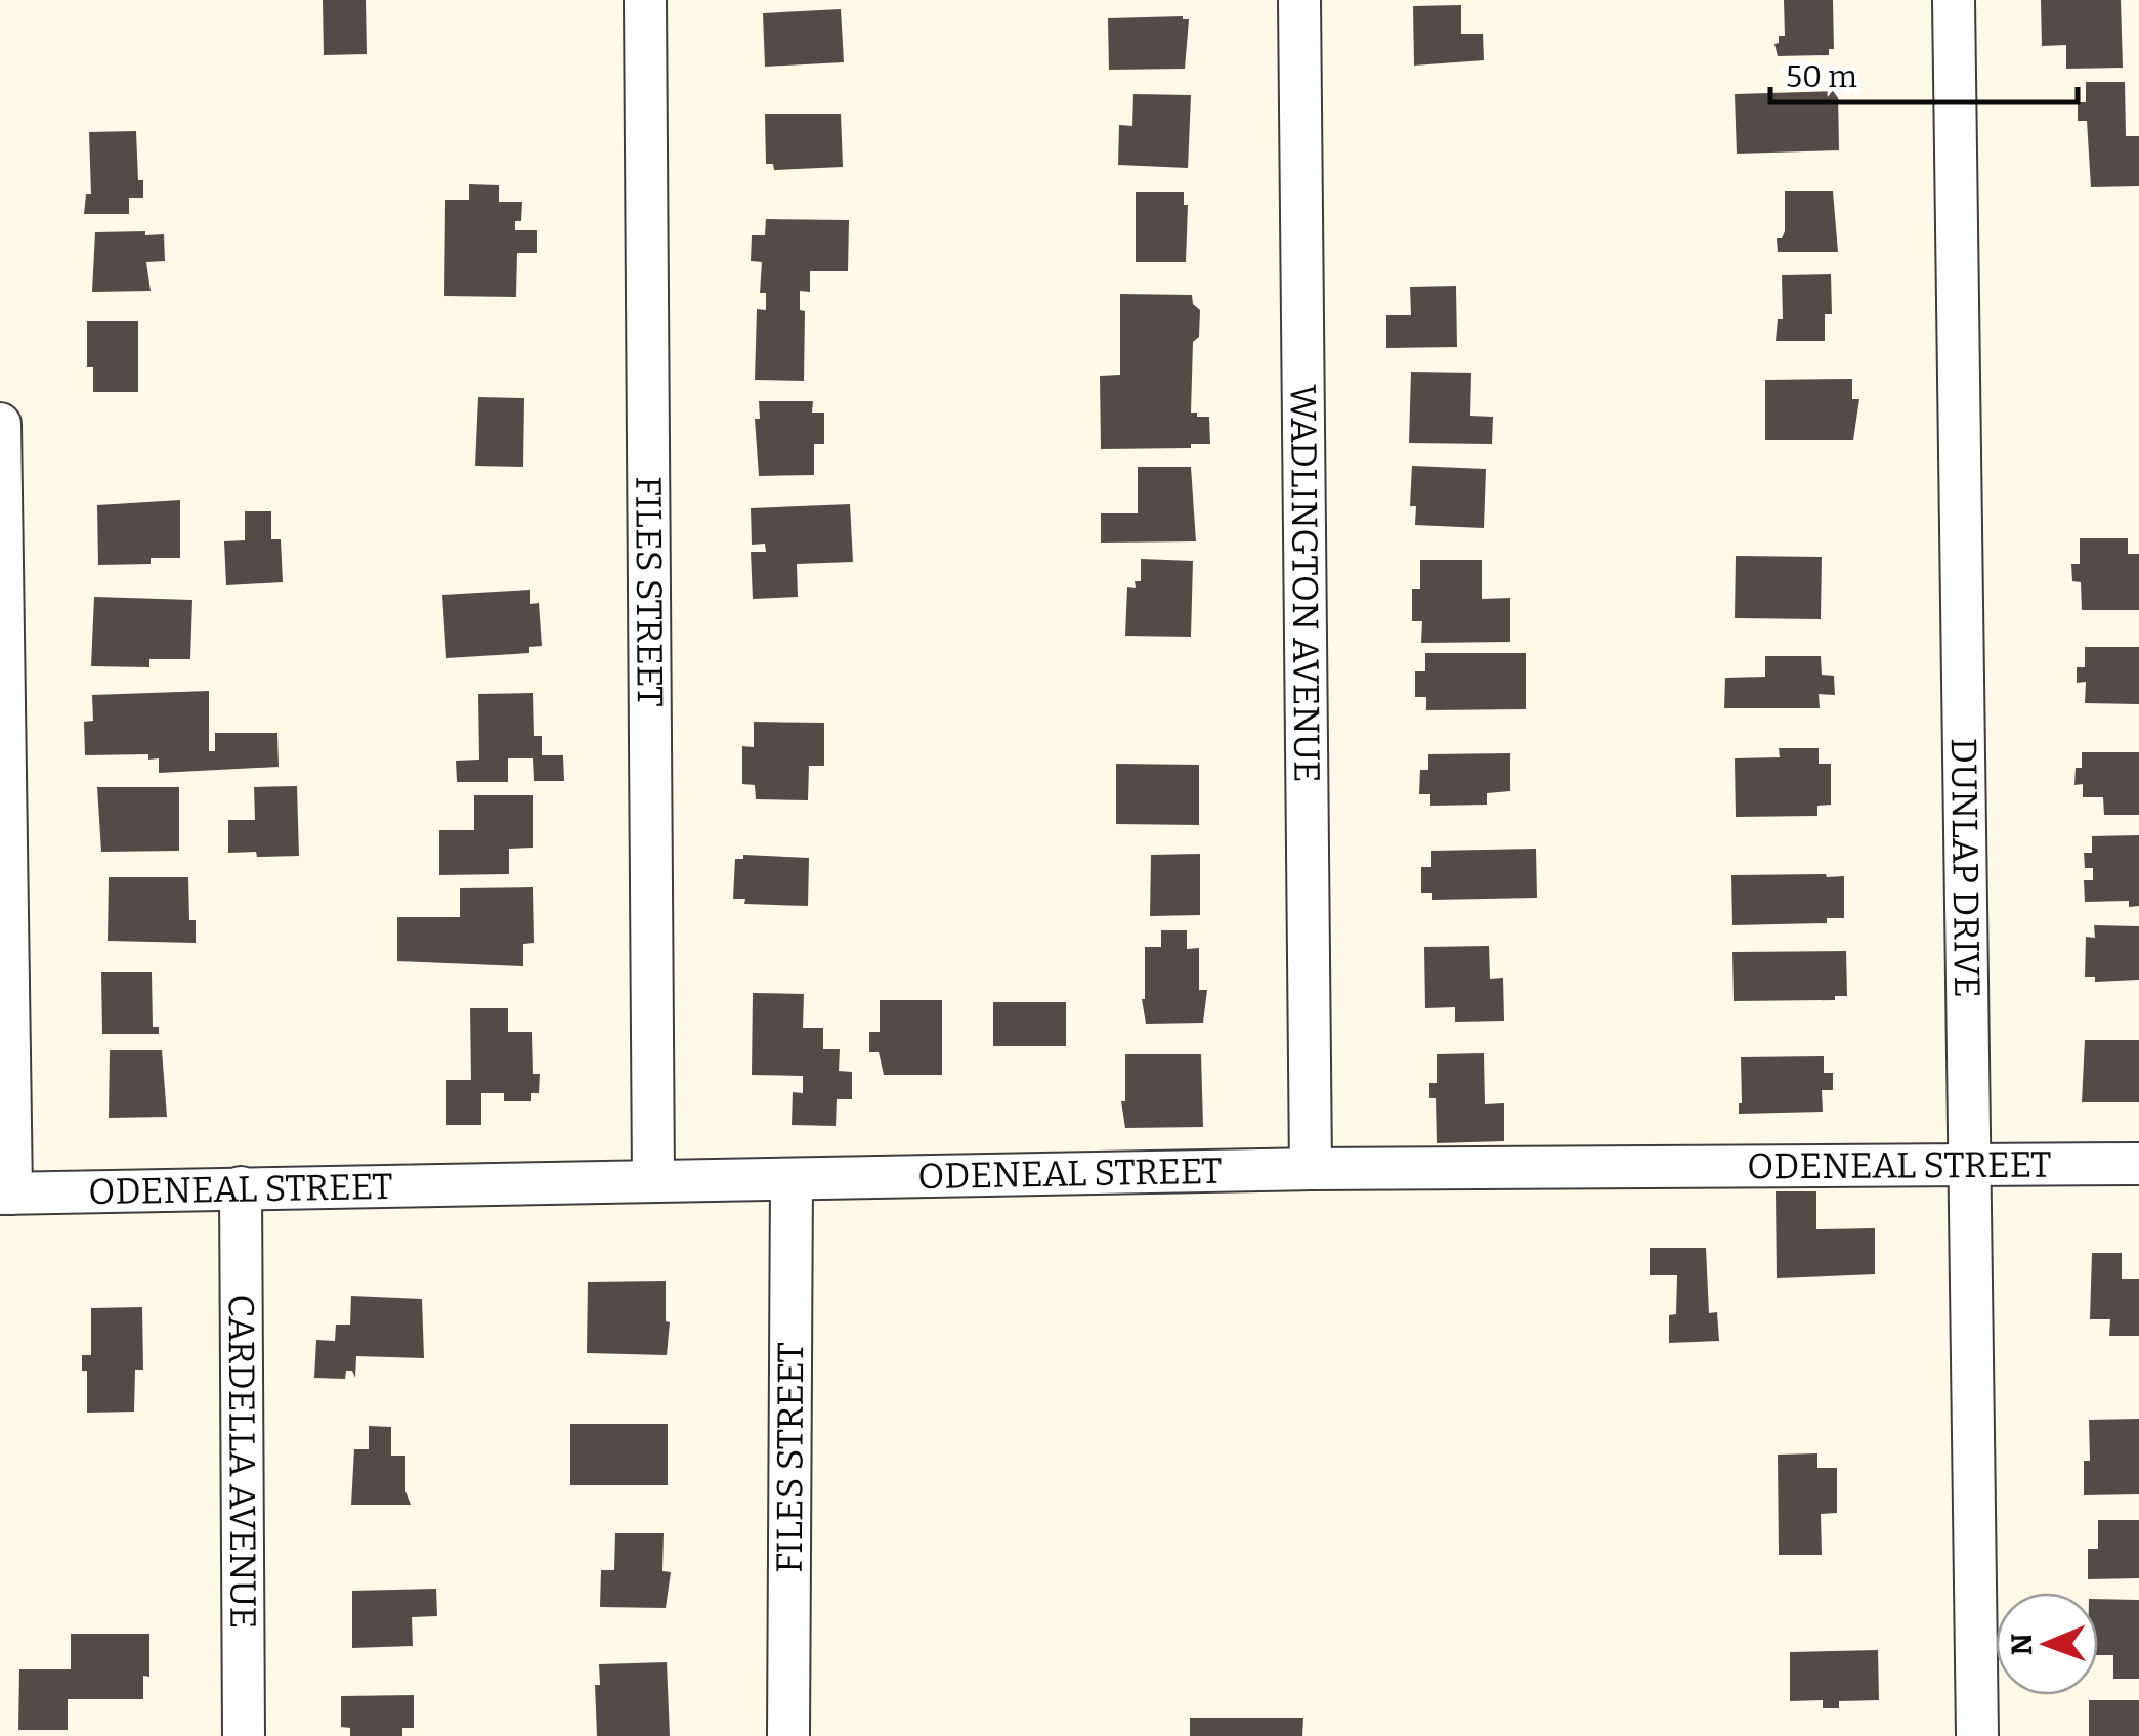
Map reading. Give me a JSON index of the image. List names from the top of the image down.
{
  "streets": {
    "street": [
      "WADLINGTON AVENUE",
      "FILES STREET",
      "DUNLAP DRIVE",
      "ODENEAL STREET",
      "CARDELLA AVENUE"
    ]
  },
  "crossings": [
    ["WADLINGTON AVENUE", "ODENEAL STREET"],
    ["FILES STREET", "ODENEAL STREET"],
    ["DUNLAP DRIVE", "ODENEAL STREET"],
    ["ODENEAL STREET", "CARDELLA AVENUE"]
  ],
  "scale_bar": "50 m",
  "north": "left"
}
